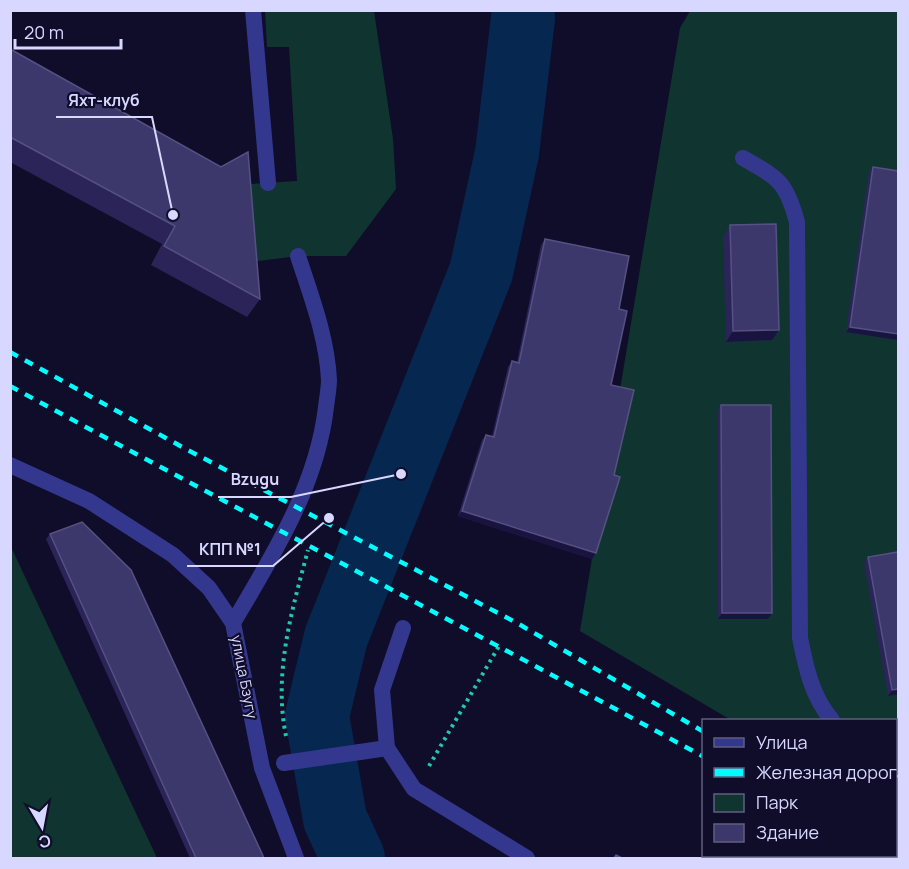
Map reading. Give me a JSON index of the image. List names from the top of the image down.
{
  "streets": {
    "street": ["улица Бзугу"]
  },
  "places": ["Яхт-клуб", "Bzugu", "КПП №1"],
  "legend": [
    "Улица",
    "Железная дорога",
    "Парк",
    "Здание"
  ],
  "scale_bar": "20 m",
  "north": "bottom"
}
